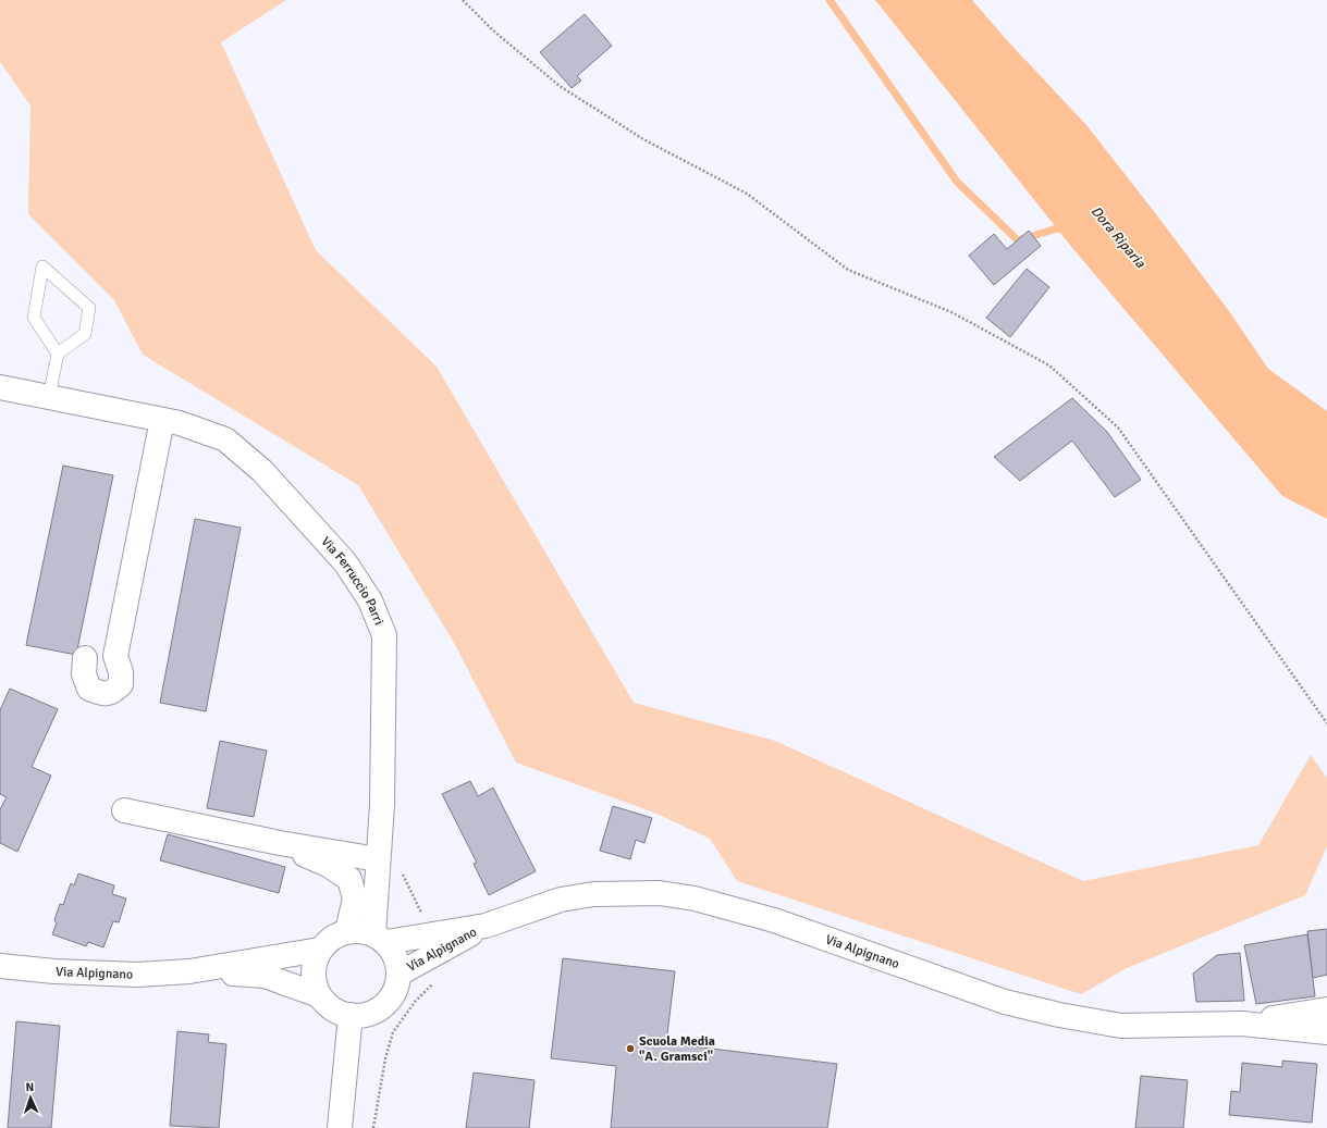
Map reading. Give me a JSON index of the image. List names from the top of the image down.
{
  "streets": {
    "street": ["Via Ferruccio Parri", "Via Alpignano"]
  },
  "crossings": [
    ["Via Ferruccio Parri", "Via Alpignano"]
  ],
  "water": ["Dora Riparia"],
  "places": ["Scuola Media \"A. Gramsci\""],
  "north": "top"
}
